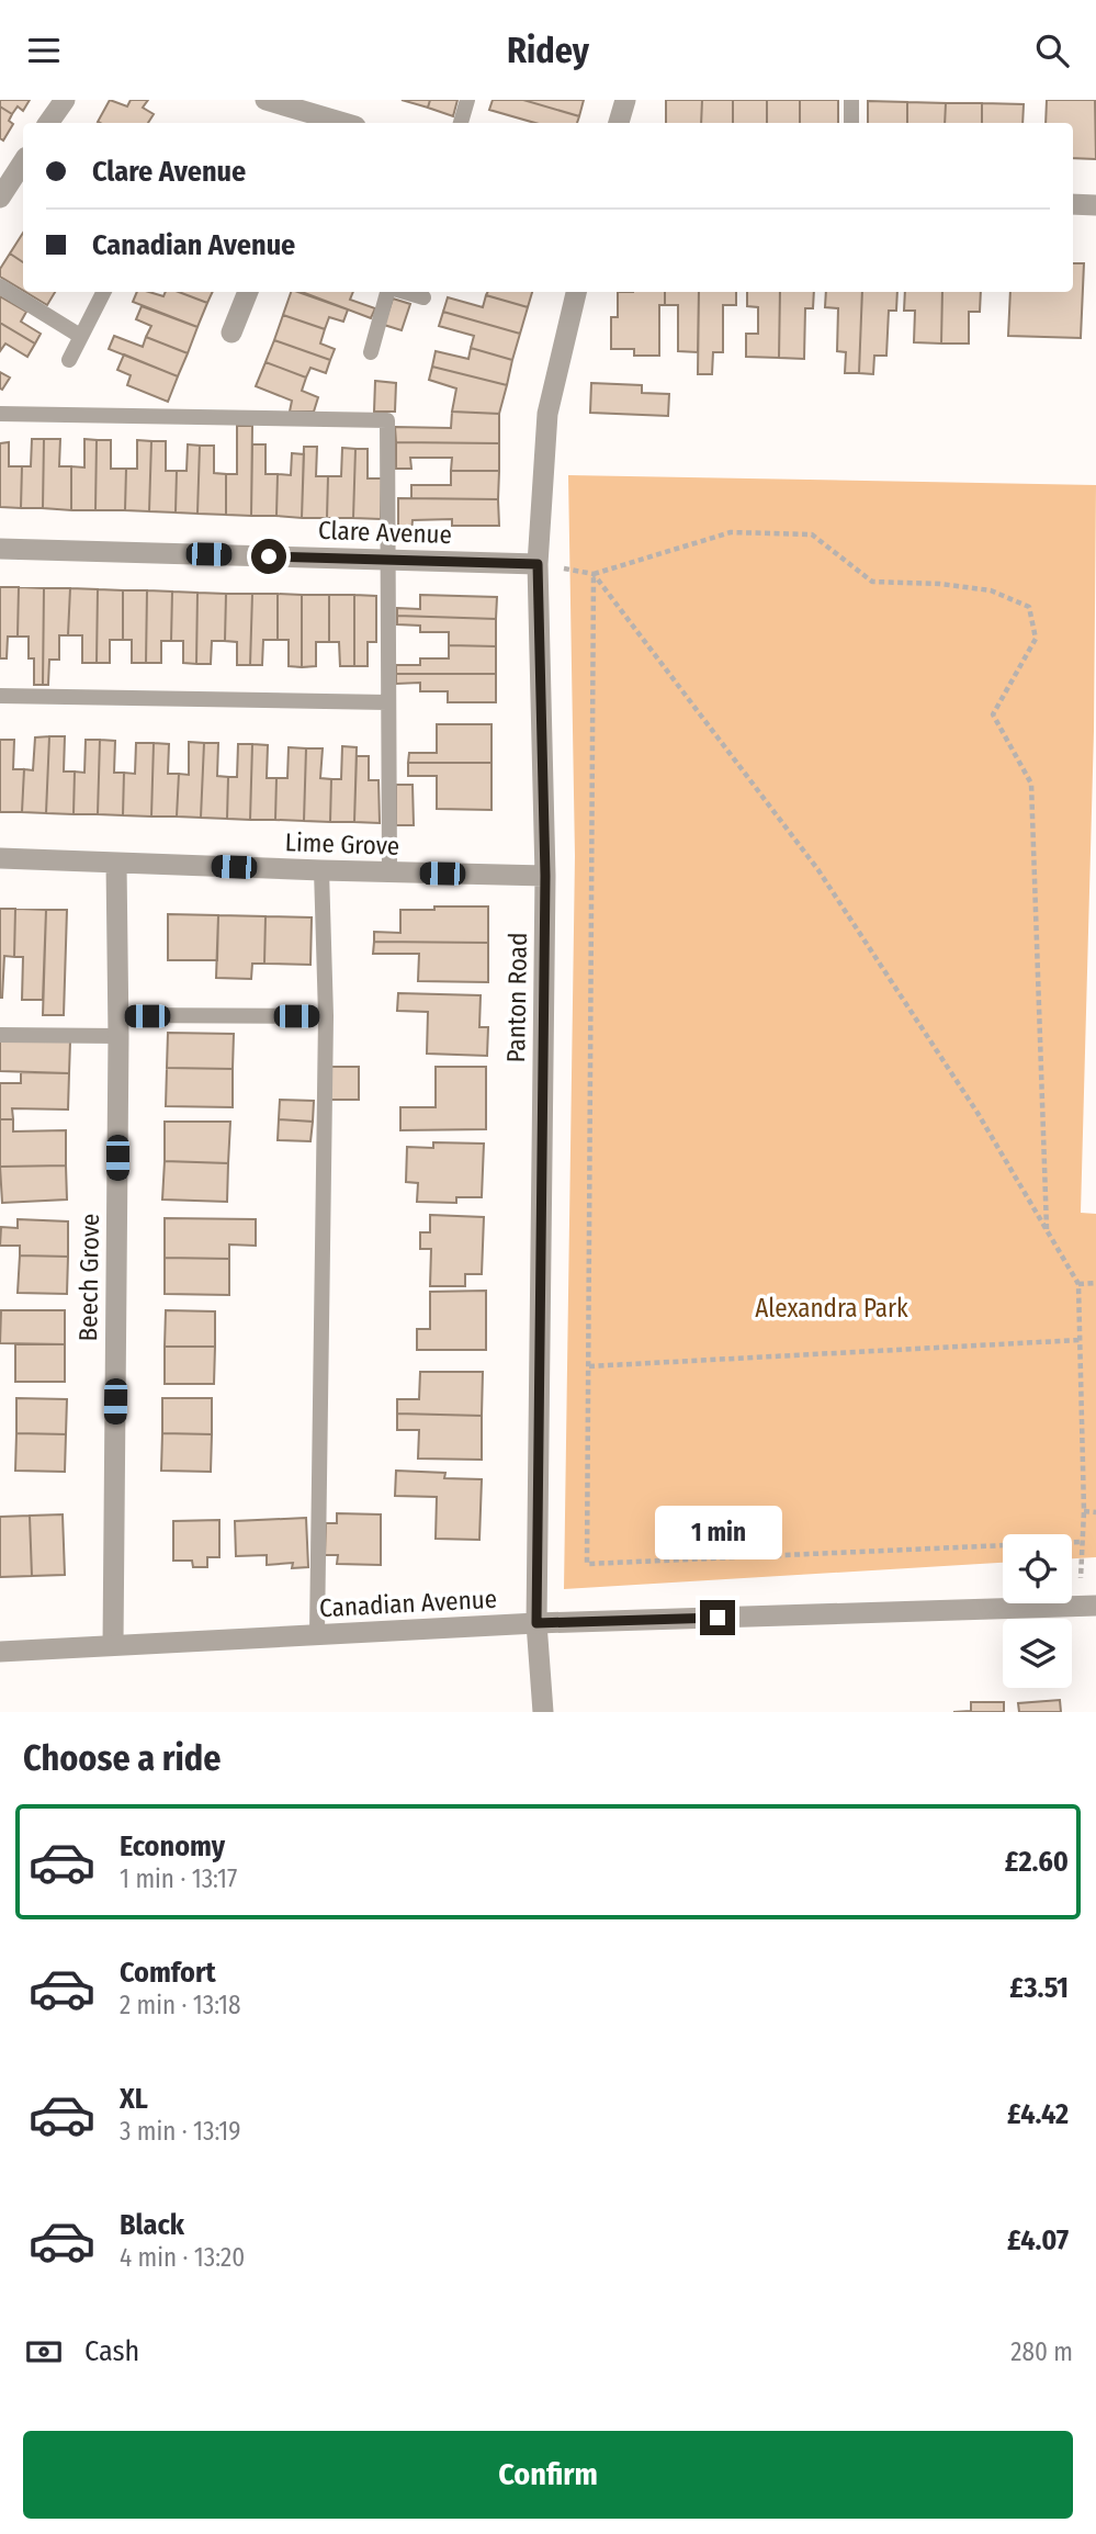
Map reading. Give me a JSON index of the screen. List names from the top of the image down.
{
  "streets": {
    "street": [
      "Clare Avenue",
      "Lime Grove",
      "Panton Road",
      "Beech Grove",
      "Canadian Avenue"
    ]
  },
  "crossings": [
    ["Clare Avenue", "Panton Road"],
    ["Lime Grove", "Panton Road"],
    ["Lime Grove", "Beech Grove"],
    ["Panton Road", "Canadian Avenue"],
    ["Beech Grove", "Canadian Avenue"]
  ],
  "parks": ["Alexandra Park"],
  "page": {
    "header": "Ridey",
    "banner": ["Clare Avenue", "Canadian Avenue"],
    "bubble": "1 min",
    "heading": "Choose a ride",
    "list": [
      {
        "name": "Economy",
        "note": "1 min · 13:17",
        "value": "£2.60"
      },
      {
        "name": "Comfort",
        "note": "2 min · 13:18",
        "value": "£3.51"
      },
      {
        "name": "XL",
        "note": "3 min · 13:19",
        "value": "£4.42"
      },
      {
        "name": "Black",
        "note": "4 min · 13:20",
        "value": "£4.07"
      }
    ],
    "pay": ["Cash", "280 m"],
    "buttons": "Confirm"
  }
}
